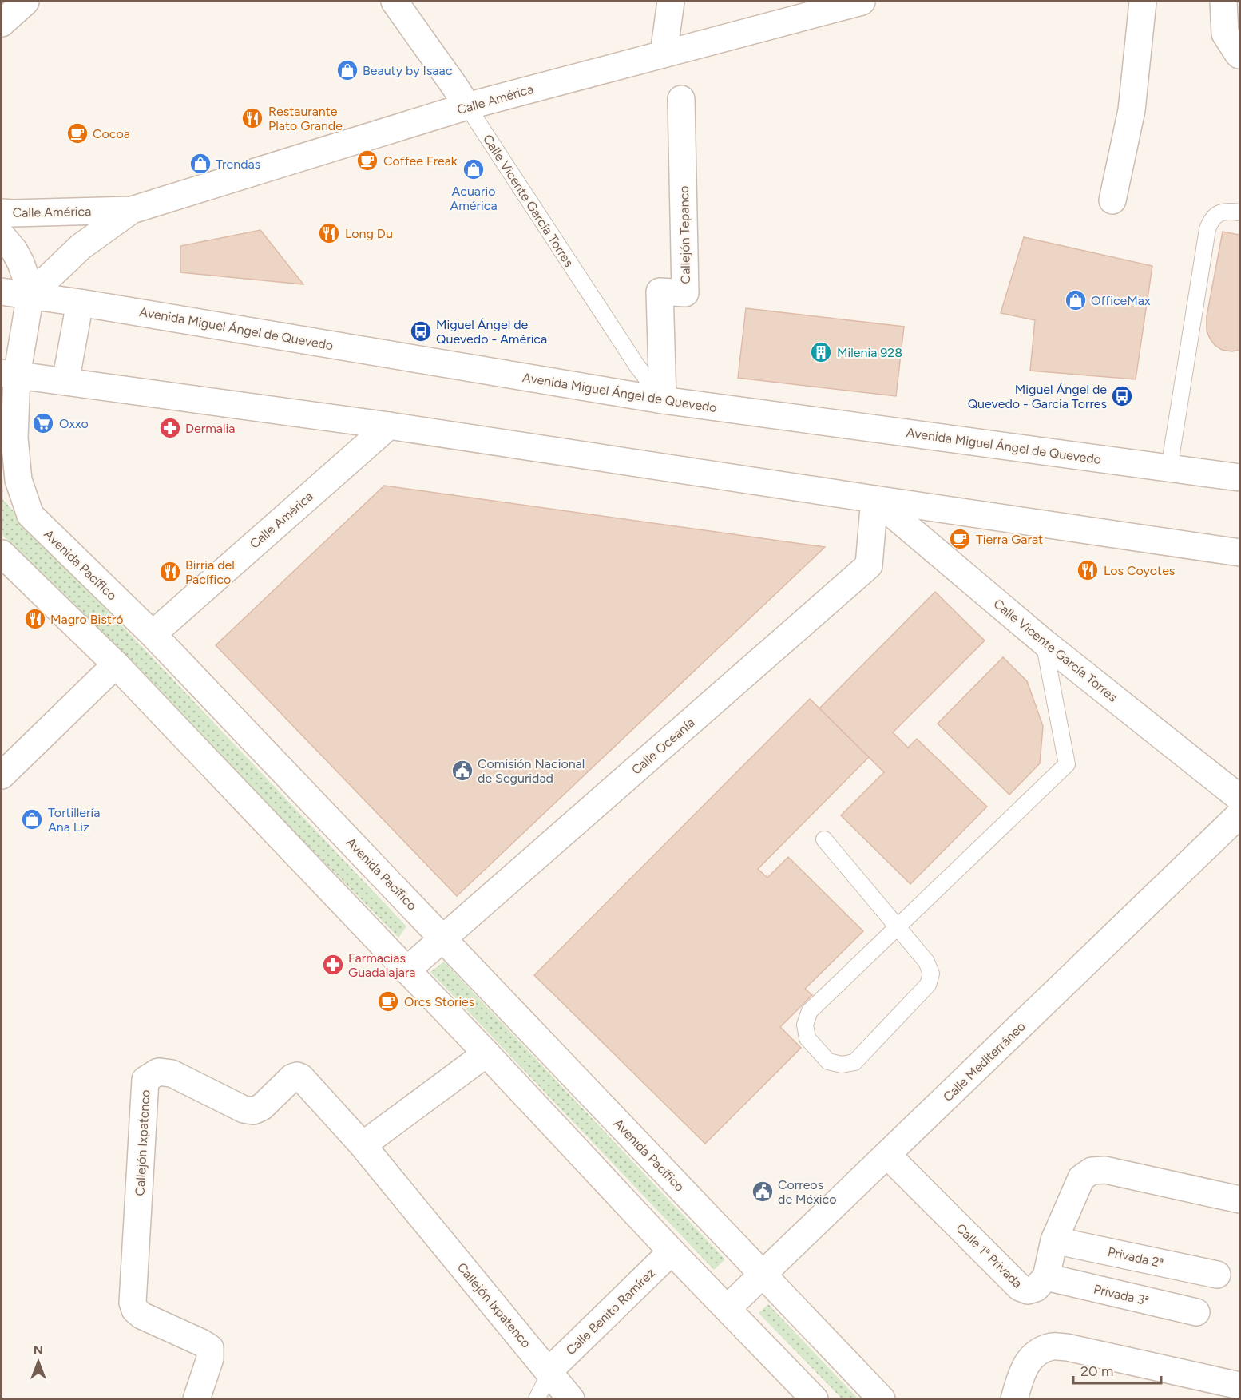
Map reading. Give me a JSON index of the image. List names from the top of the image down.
{
  "streets": {
    "street": [
      "Calle América",
      "Calle Vicente García Torres",
      "Callejón Tepanco",
      "Avenida Miguel Ángel de Quevedo",
      "Avenida Pacífico",
      "Calle Oceanía",
      "Calle Mediterráneo",
      "Callejón Ixpatenco",
      "Calle 1ª Privada",
      "Privada 2ª",
      "Privada 3ª",
      "Calle Benito Ramírez"
    ]
  },
  "crossings": [
    ["Calle América", "Calle Vicente García Torres"],
    ["Calle América", "Avenida Miguel Ángel de Quevedo"],
    ["Calle América", "Avenida Pacífico"],
    ["Calle Vicente García Torres", "Callejón Tepanco"],
    ["Calle Vicente García Torres", "Avenida Miguel Ángel de Quevedo"],
    ["Calle Vicente García Torres", "Calle Oceanía"],
    ["Callejón Tepanco", "Avenida Miguel Ángel de Quevedo"],
    ["Avenida Miguel Ángel de Quevedo", "Avenida Pacífico"],
    ["Avenida Pacífico", "Calle Oceanía"],
    ["Avenida Pacífico", "Calle Mediterráneo"],
    ["Calle Mediterráneo", "Calle 1ª Privada"],
    ["Callejón Ixpatenco", "Calle Benito Ramírez"],
    ["Calle 1ª Privada", "Privada 3ª"]
  ],
  "places": {
    "shop": [
      "Beauty by Isaac",
      "Trendas",
      "Acuario América",
      "OfficeMax",
      "Tortillería Ana Liz"
    ],
    "restaurant": [
      "Restaurante Plato Grande",
      "Long Du",
      "Los Coyotes",
      "Birria del Pacífico",
      "Magro Bistró"
    ],
    "cafe": [
      "Cocoa",
      "Coffee Freak",
      "Tierra Garat",
      "Orcs Stories"
    ],
    "bus stop": ["Miguel Ángel de Quevedo - América", "Miguel Ángel de Quevedo - Garcia Torres"],
    "building": ["Milenia 928"],
    "supermarket": ["Oxxo"],
    "pharmacy": ["Dermalia", "Farmacias Guadalajara"],
    "public building": ["Comisión Nacional de Seguridad", "Correos de México"]
  },
  "scale_bar": "20 m",
  "north": "top"
}
